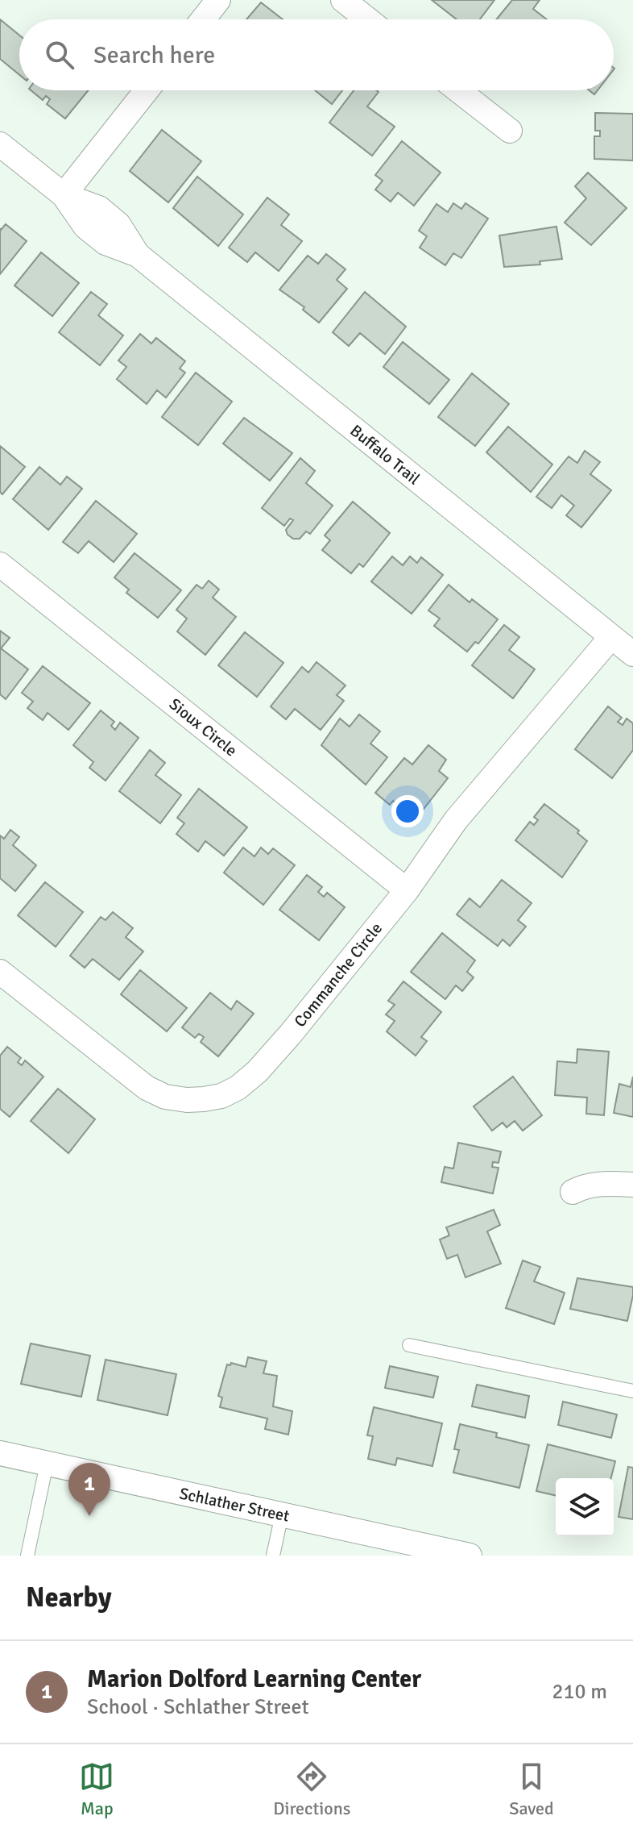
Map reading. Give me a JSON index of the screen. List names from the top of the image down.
{
  "streets": {
    "street": [
      "Buffalo Trail",
      "Sioux Circle",
      "Commanche Circle",
      "Schlather Street"
    ]
  },
  "crossings": [
    ["Buffalo Trail", "Commanche Circle"],
    ["Sioux Circle", "Commanche Circle"]
  ],
  "page": {
    "search": "Search here",
    "pins": "1",
    "heading": "Nearby",
    "list": [
      {
        "mark": "1",
        "name": "Marion Dolford Learning Center",
        "note": "School · Schlather Street",
        "value": "210 m"
      }
    ],
    "nav": ["Map", "Directions", "Saved"]
  }
}
